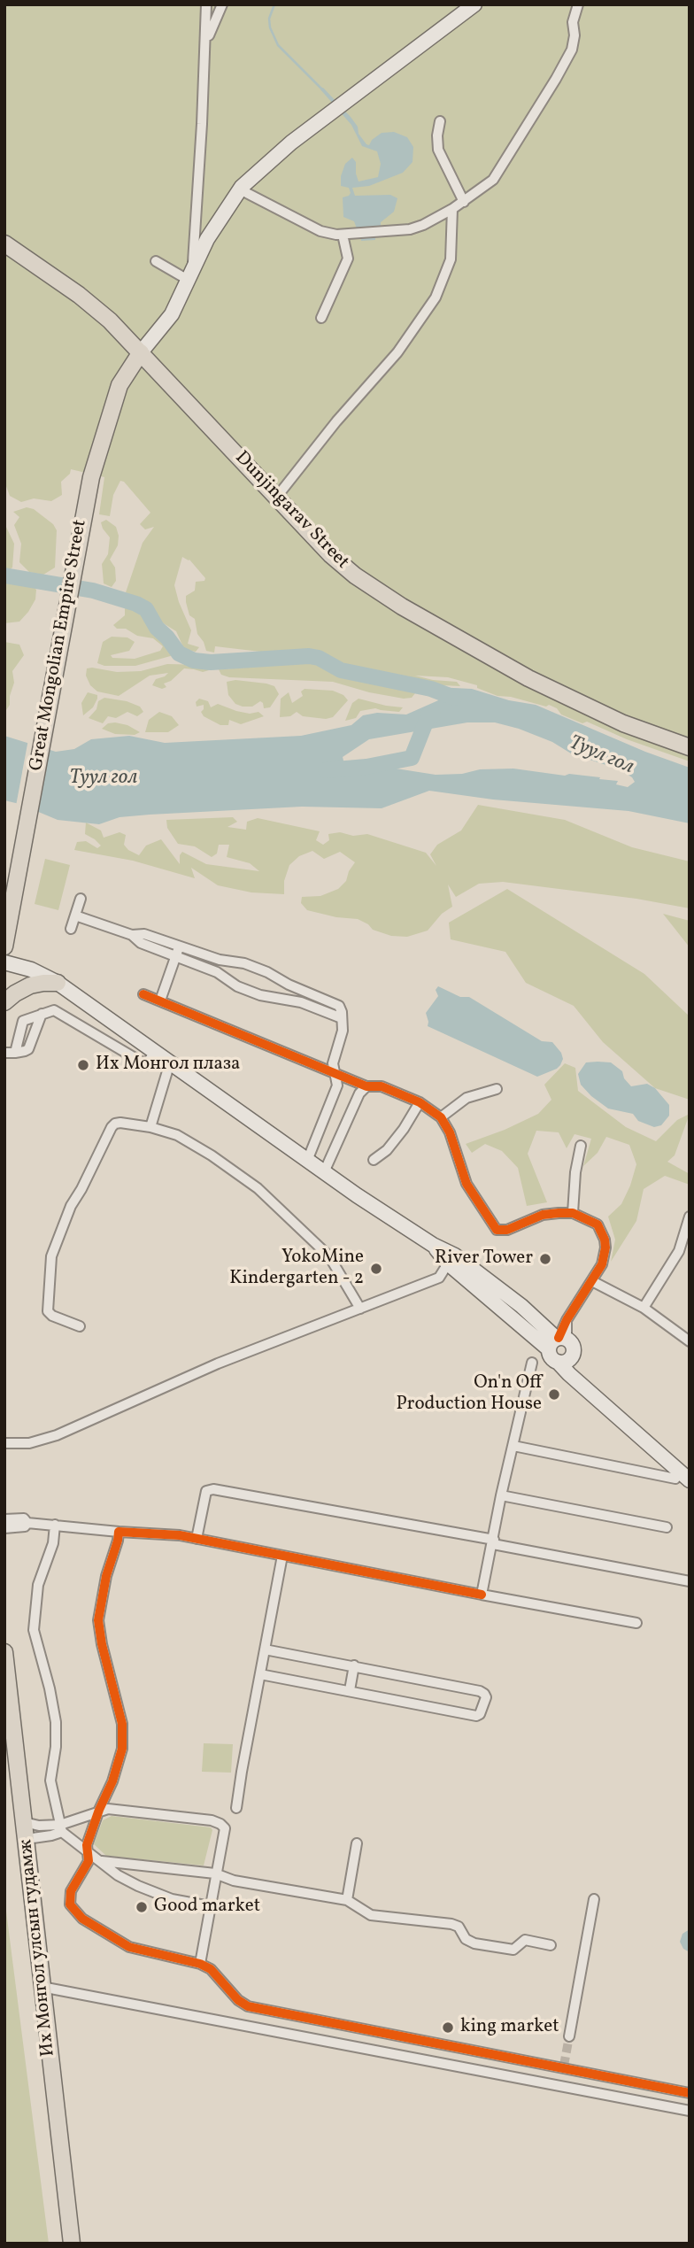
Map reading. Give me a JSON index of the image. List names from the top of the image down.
{
  "streets": {
    "main road": ["Dunjingarav Street", "Great Mongolian Empire Street", "Их Монгол улсын гудамж"]
  },
  "crossings": [
    ["Dunjingarav Street", "Great Mongolian Empire Street"]
  ],
  "water": ["Туул гол"],
  "places": [
    "Их Монгол плаза",
    "River Tower",
    "YokoMine Kindergarten - 2",
    "On'n Off Production House",
    "Good market",
    "king market"
  ]
}
